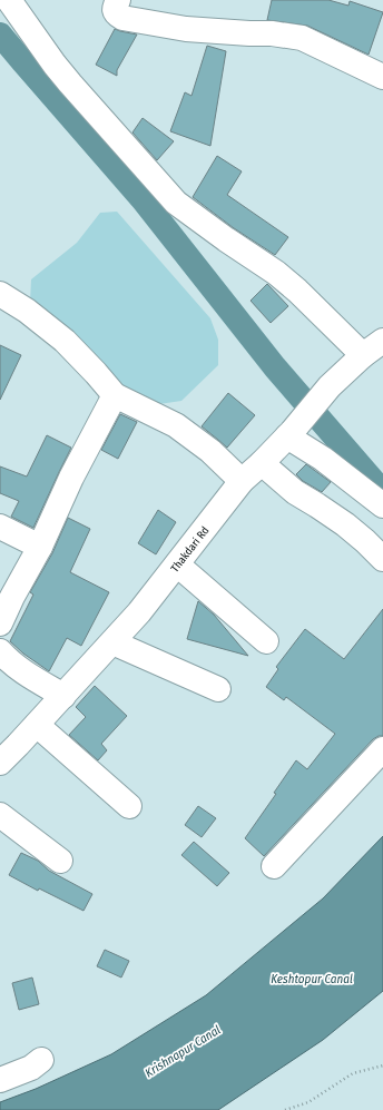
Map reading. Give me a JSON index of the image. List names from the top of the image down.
{
  "streets": {
    "street": ["Thakdari Rd"]
  },
  "water": ["Keshtopur Canal", "Krishnapur Canal"]
}
